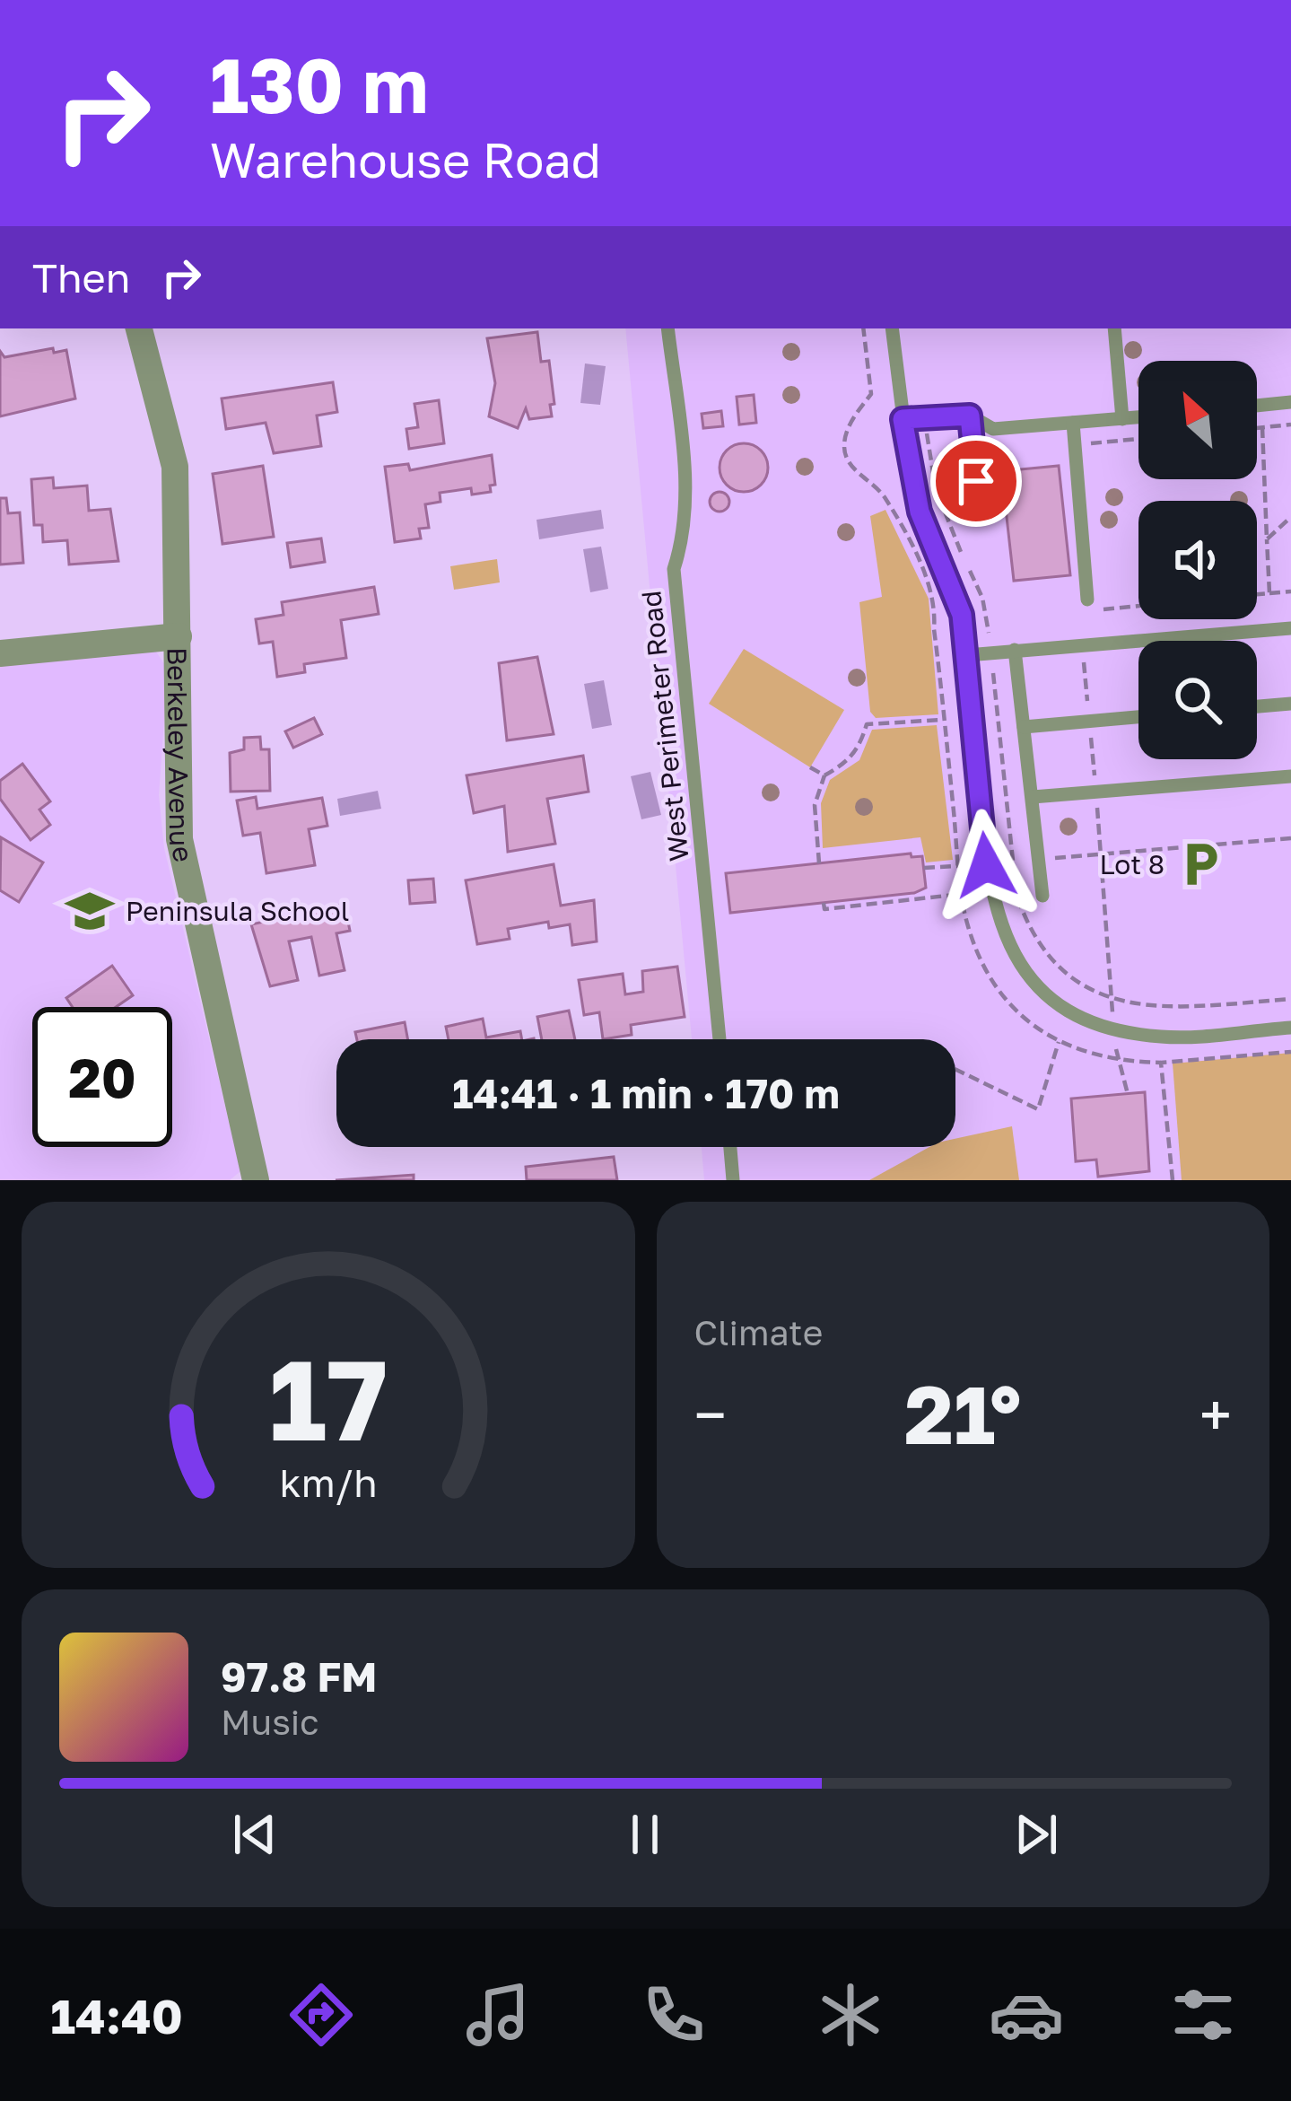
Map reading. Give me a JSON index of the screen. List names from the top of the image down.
{
  "streets": {
    "street": ["Berkeley Avenue"],
    "lane": ["West Perimeter Road"]
  },
  "places": {
    "parking": ["Lot 8"],
    "school or university": ["Peninsula School"]
  },
  "north": "top left",
  "page": {
    "turn": ["130 m", "Warehouse Road"],
    "then": "Then",
    "limit": "20",
    "trip": "14:41 · 1 min · 170 m",
    "tile": "Climate",
    "heat": ["−", "21°", "+"],
    "song": ["97.8 FM", "Music"],
    "tabs": "14:40",
    "gauge": ["17", "km/h"]
  }
}
